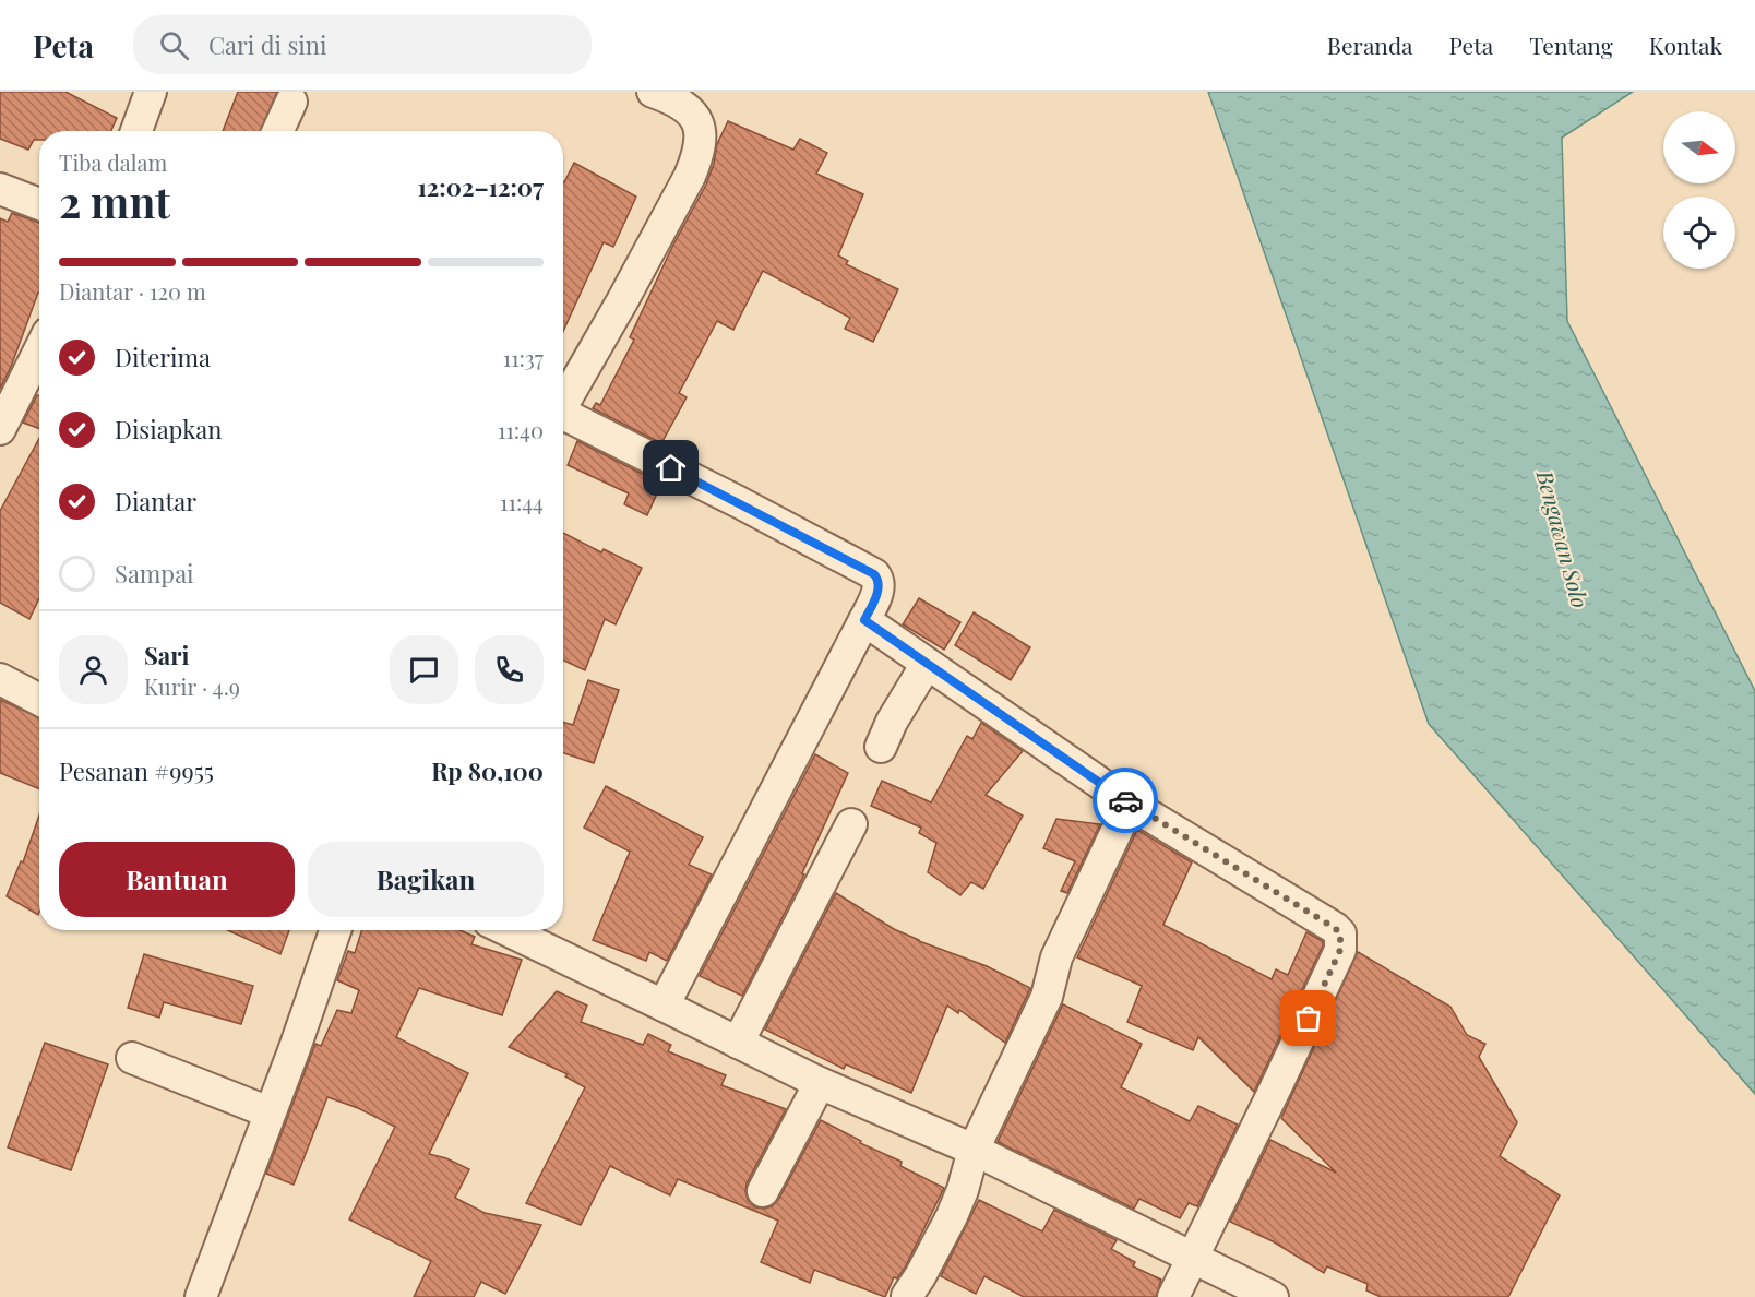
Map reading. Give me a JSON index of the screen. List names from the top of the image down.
{
  "water": ["Bengawan Solo"],
  "north": "right",
  "page": {
    "header": "Peta",
    "search": "Cari di sini",
    "nav": [
      "Beranda",
      "Peta",
      "Tentang",
      "Kontak"
    ],
    "heading": ["2 mnt", "Tiba dalam", "12:02–12:07"],
    "panel": [
      "Sari",
      "Kurir · 4.9",
      "Pesanan #9955",
      "Rp 80,100"
    ],
    "bar": "Diantar · 120 m",
    "list": [
      ["Diterima", "11:37"],
      ["Disiapkan", "11:40"],
      ["Diantar", "11:44"],
      "Sampai"
    ],
    "buttons": ["Bantuan", "Bagikan"]
  }
}
